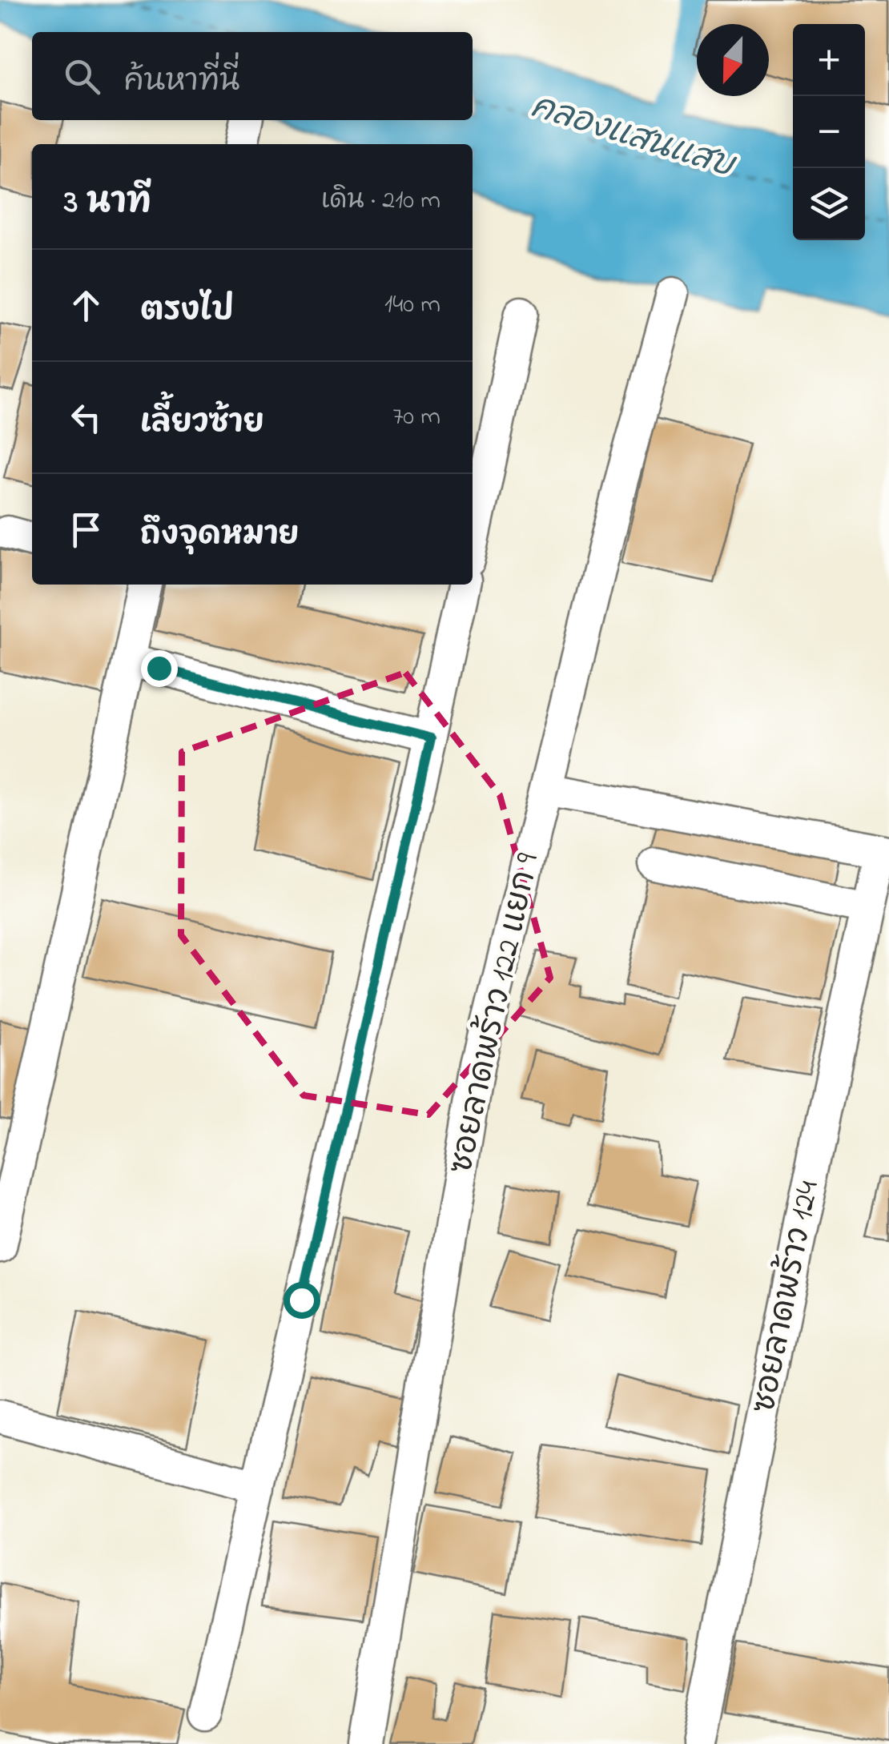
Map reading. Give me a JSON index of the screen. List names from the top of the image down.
{
  "streets": {
    "street": ["ซอยลาดพร้าว 122 แยก 9", "ซอยลาดพร้าว 124"]
  },
  "water": ["คลองแสนแสบ"],
  "north": "bottom",
  "page": {
    "map_buttons": ["+", "−"],
    "search": "ค้นหาที่นี่",
    "heading": ["3 นาที", "เดิน · 210 m"],
    "list": [
      ["ตรงไป", "140 m"],
      ["เลี้ยวซ้าย", "70 m"],
      "ถึงจุดหมาย"
    ]
  }
}
